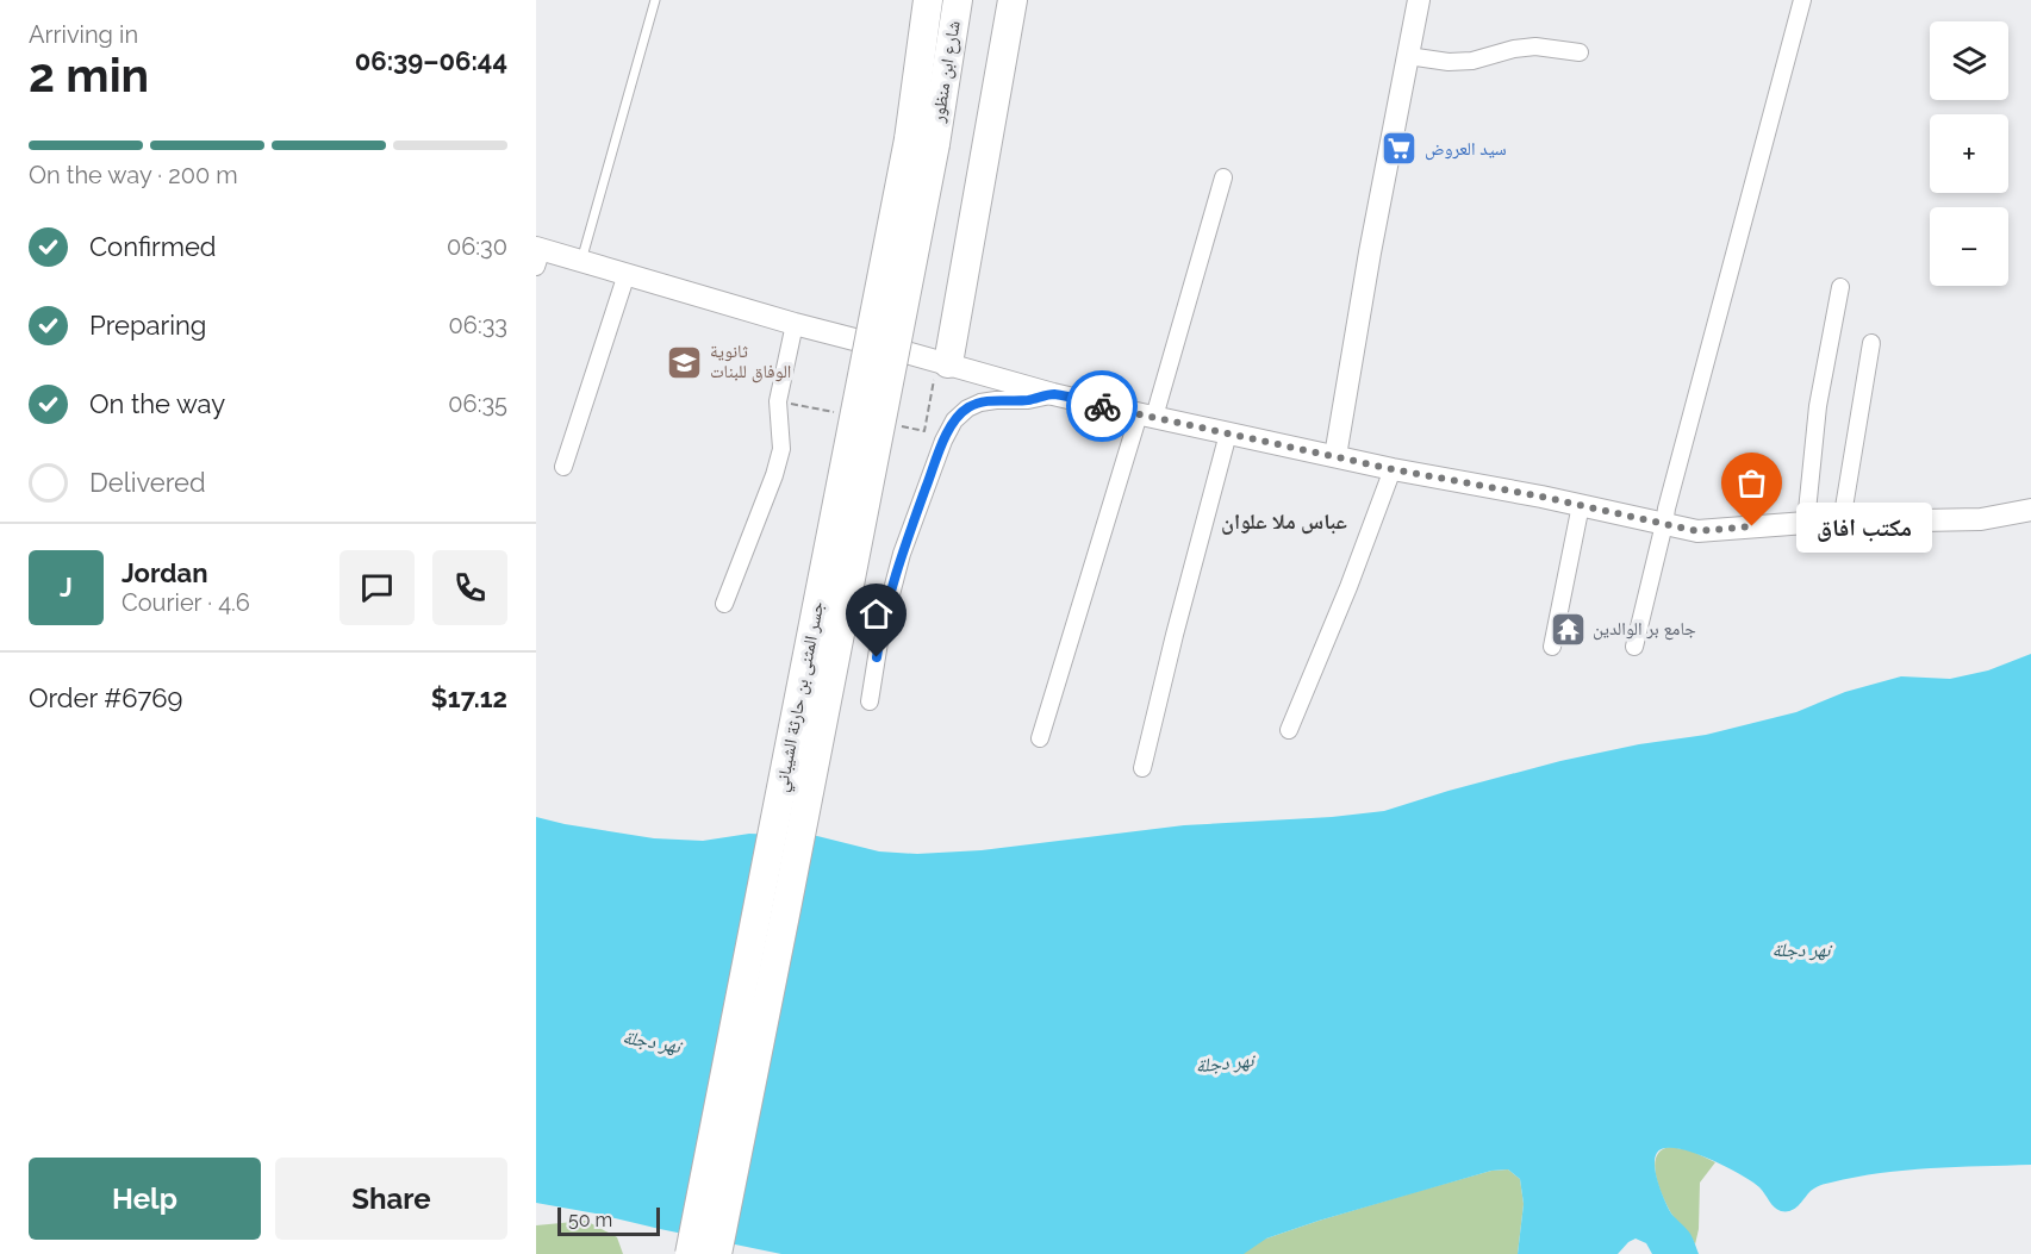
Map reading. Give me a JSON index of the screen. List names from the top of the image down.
{
  "streets": {
    "highway": ["شارع ابن منظور", "جسر المثنى بن حارثة الشيباني"]
  },
  "crossings": [
    ["شارع ابن منظور", "جسر المثنى بن حارثة الشيباني"]
  ],
  "districts": ["عباس ملا علوان"],
  "water": ["نهر دجلة"],
  "places": {
    "supermarket": ["سيد العروض"],
    "school or university": ["ثانوية الوفاق للبنات"],
    "other": ["مكتب افاق"],
    "temple": ["جامع بر الوالدين"]
  },
  "scale_bar": "50 m",
  "page": {
    "heading": ["2 min", "Arriving in", "06:39–06:44"],
    "panel": [
      "Jordan",
      "Courier · 4.6",
      "Order #6769",
      "$17.12"
    ],
    "map_buttons": ["+", "−"],
    "bar": "On the way · 200 m",
    "list": [
      ["Confirmed", "06:30"],
      ["Preparing", "06:33"],
      ["On the way", "06:35"],
      "Delivered"
    ],
    "bubble": "مكتب افاق",
    "round": "J",
    "buttons": ["Help", "Share"],
    "scale": "50 m"
  }
}
